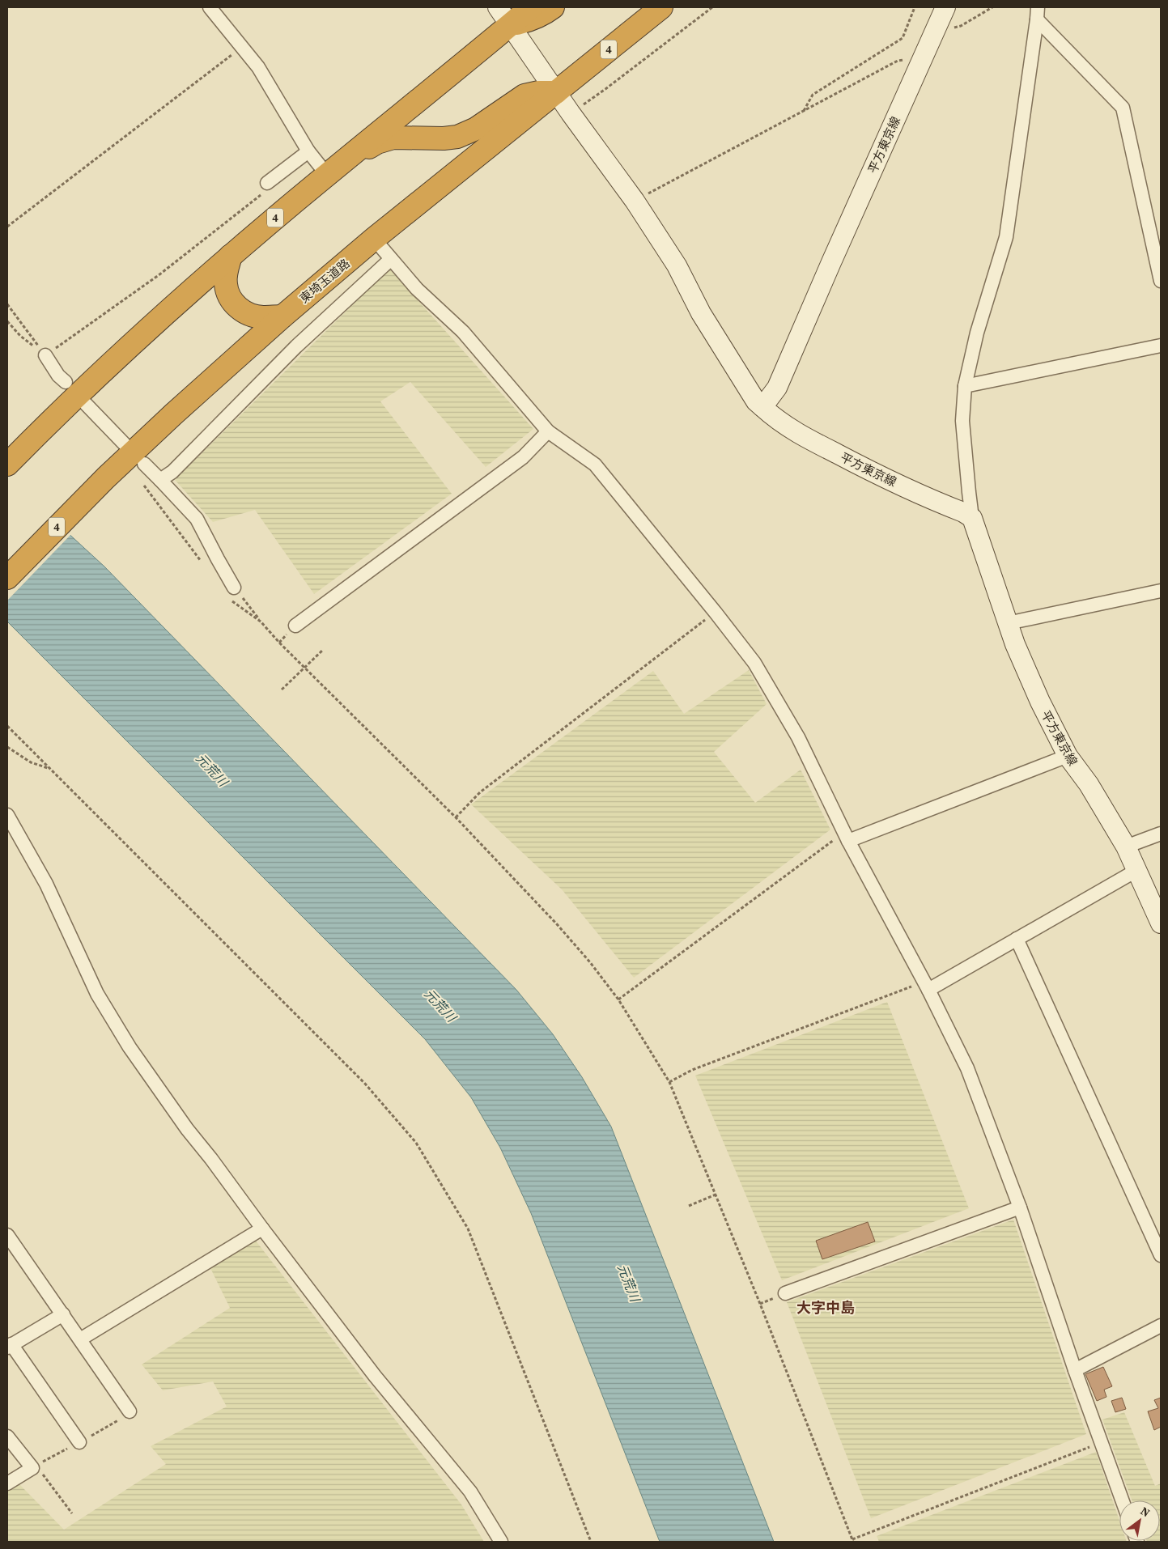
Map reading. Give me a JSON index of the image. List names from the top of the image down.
{
  "streets": {
    "highway": ["4", "東埼玉道路"],
    "main road": ["平方東京線"]
  },
  "crossings": [
    ["4", "東埼玉道路"]
  ],
  "districts": ["大字中島"],
  "water": ["元荒川"],
  "north": "top right"
}
